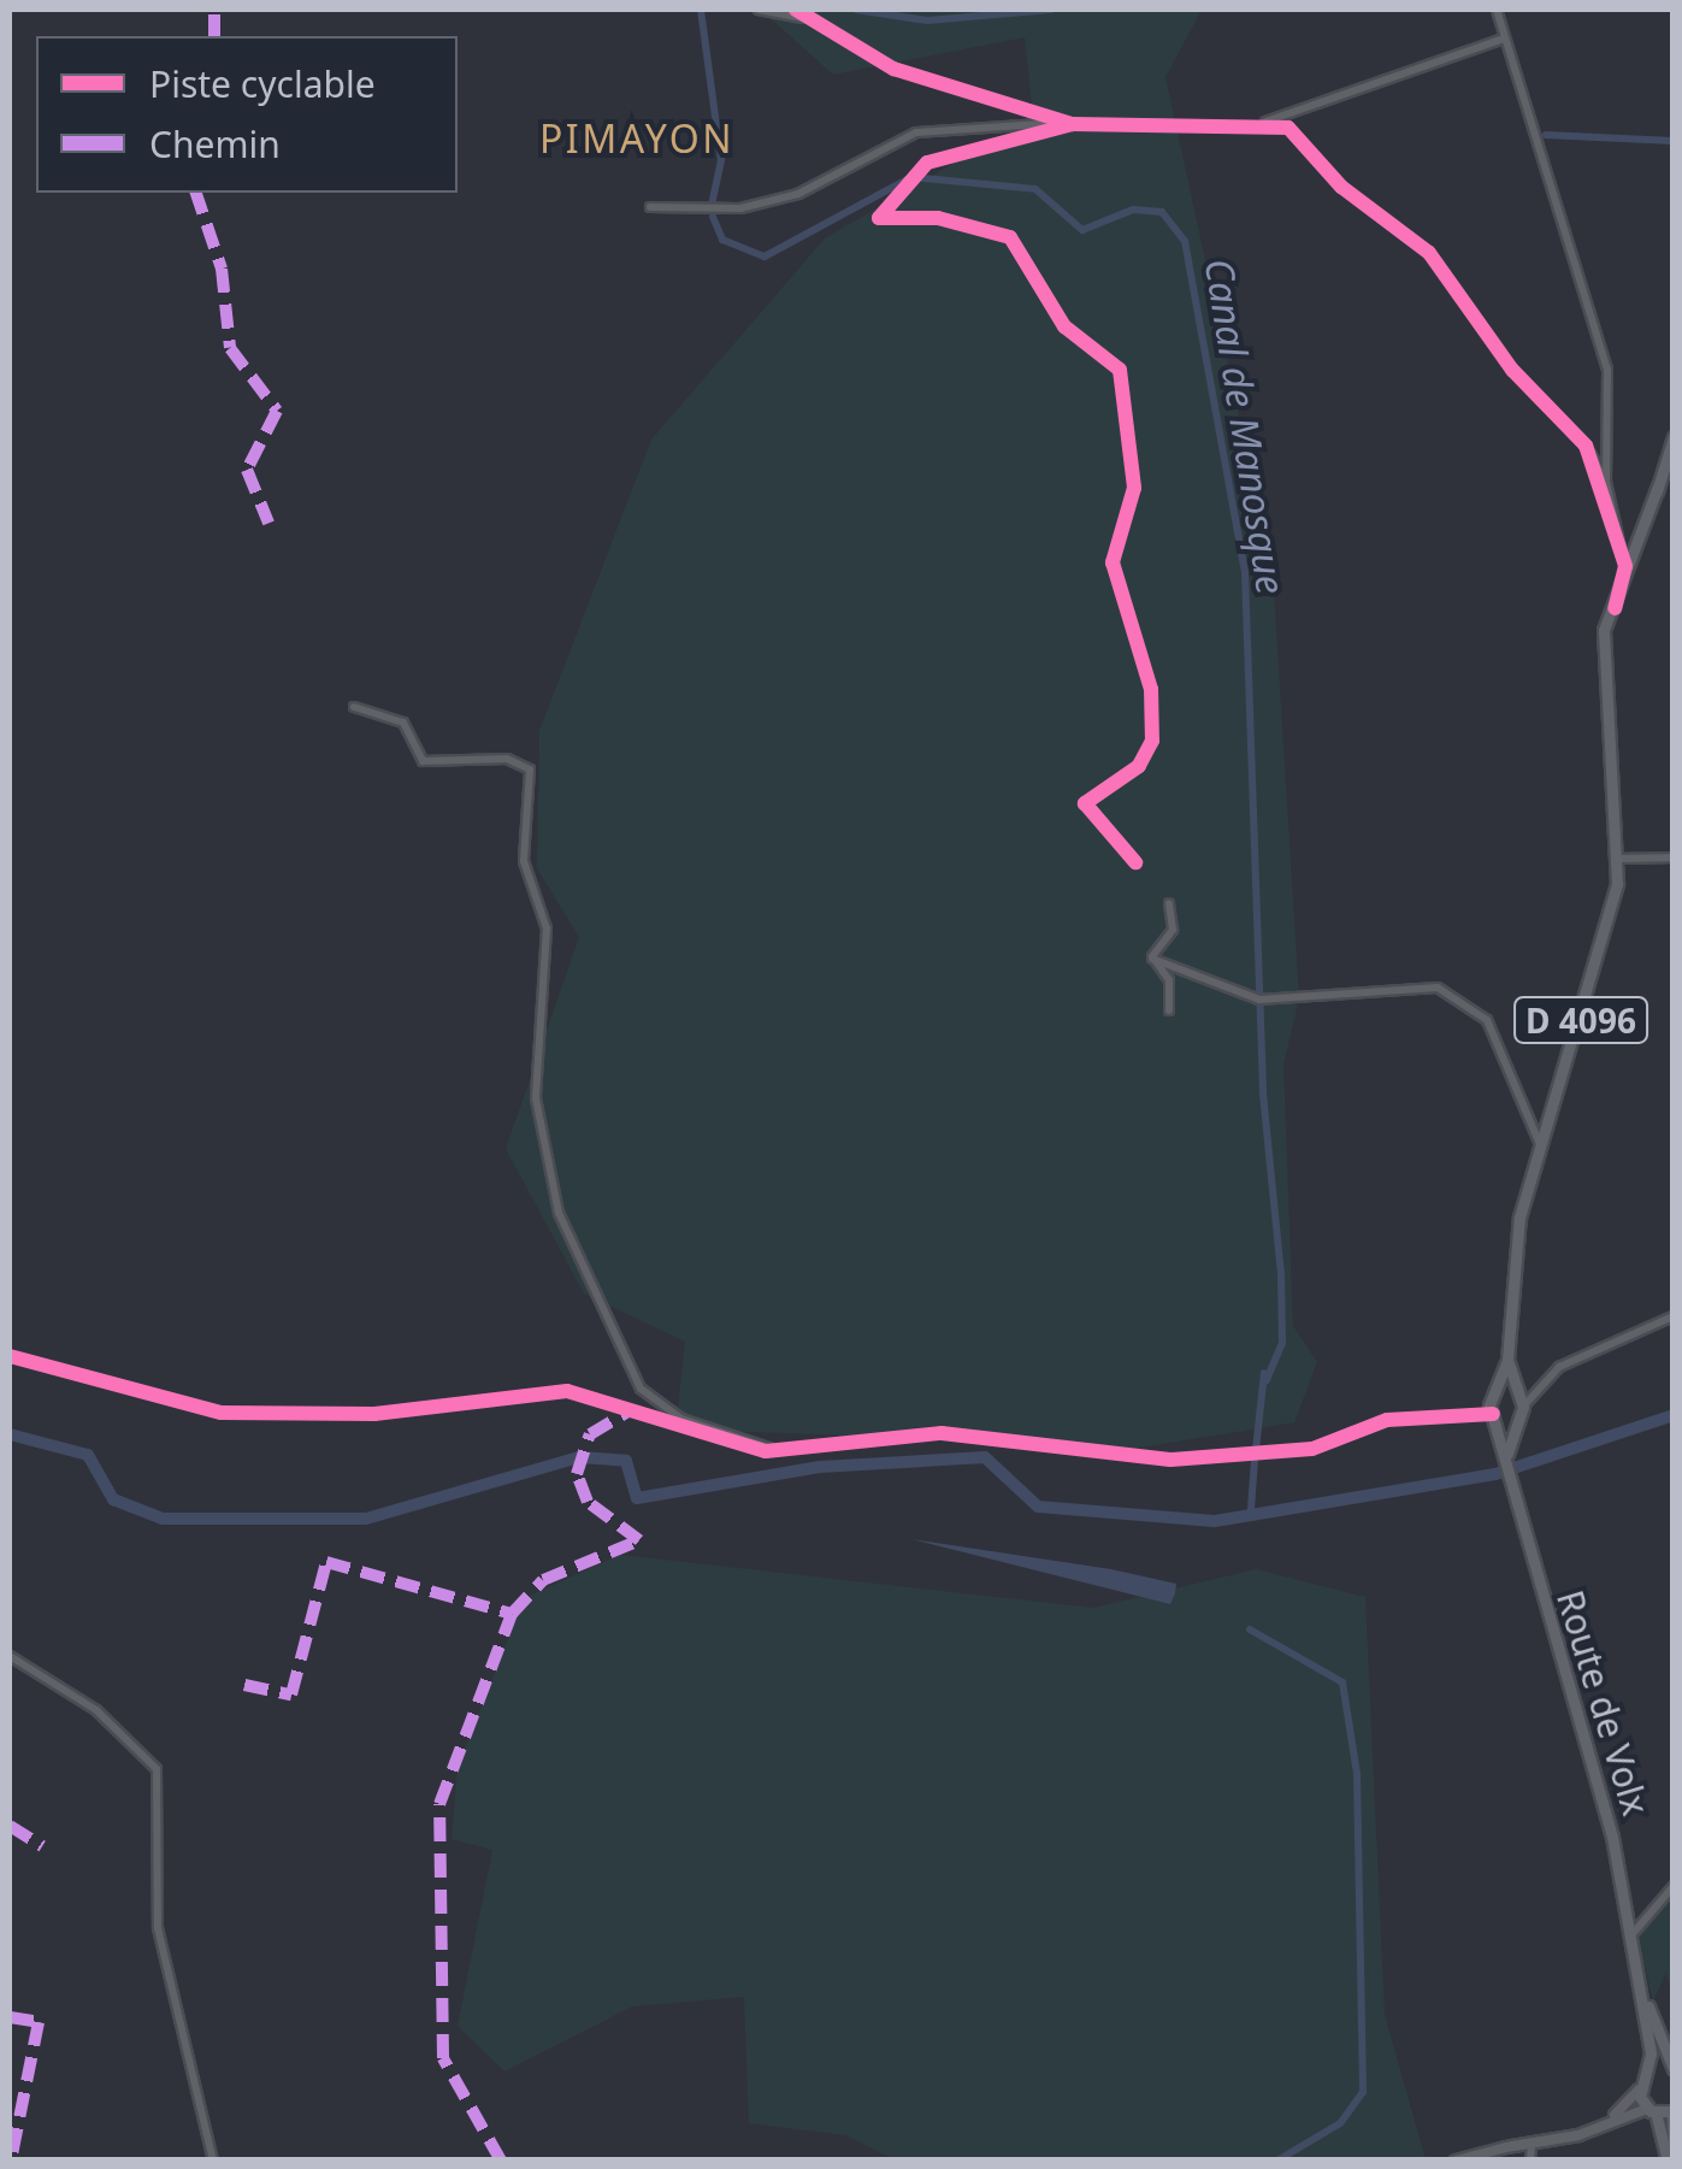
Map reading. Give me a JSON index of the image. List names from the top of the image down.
{
  "streets": {
    "main road": ["D 4096", "Route de Volx"]
  },
  "districts": ["PIMAYON"],
  "water": ["Canal de Manosque"],
  "legend": ["Piste cyclable", "Chemin"]
}
